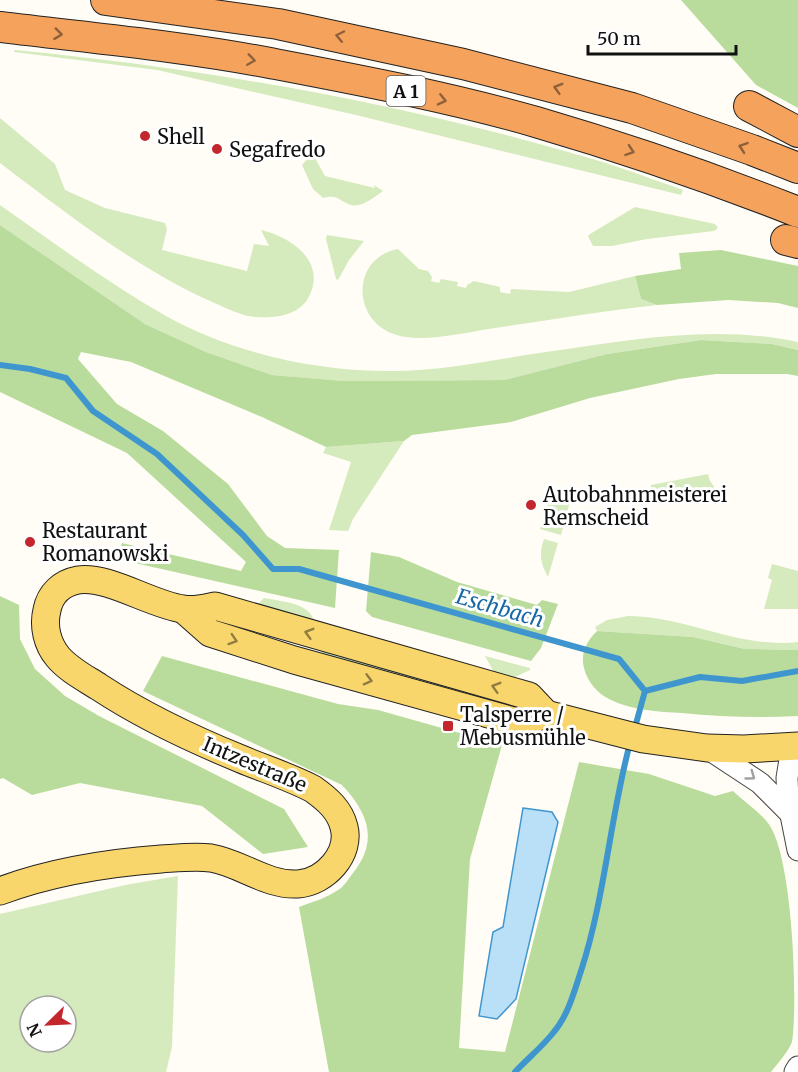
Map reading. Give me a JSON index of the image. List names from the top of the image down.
{
  "streets": {
    "highway": ["A 1"],
    "main road": ["Intzestraße"]
  },
  "water": ["Eschbach"],
  "places": {
    "other": [
      "Shell",
      "Segafredo",
      "Autobahnmeisterei Remscheid",
      "Restaurant Romanowski"
    ],
    "transit": ["Talsperre / Mebusmühle"]
  },
  "scale_bar": "50 m",
  "north": "bottom left"
}
